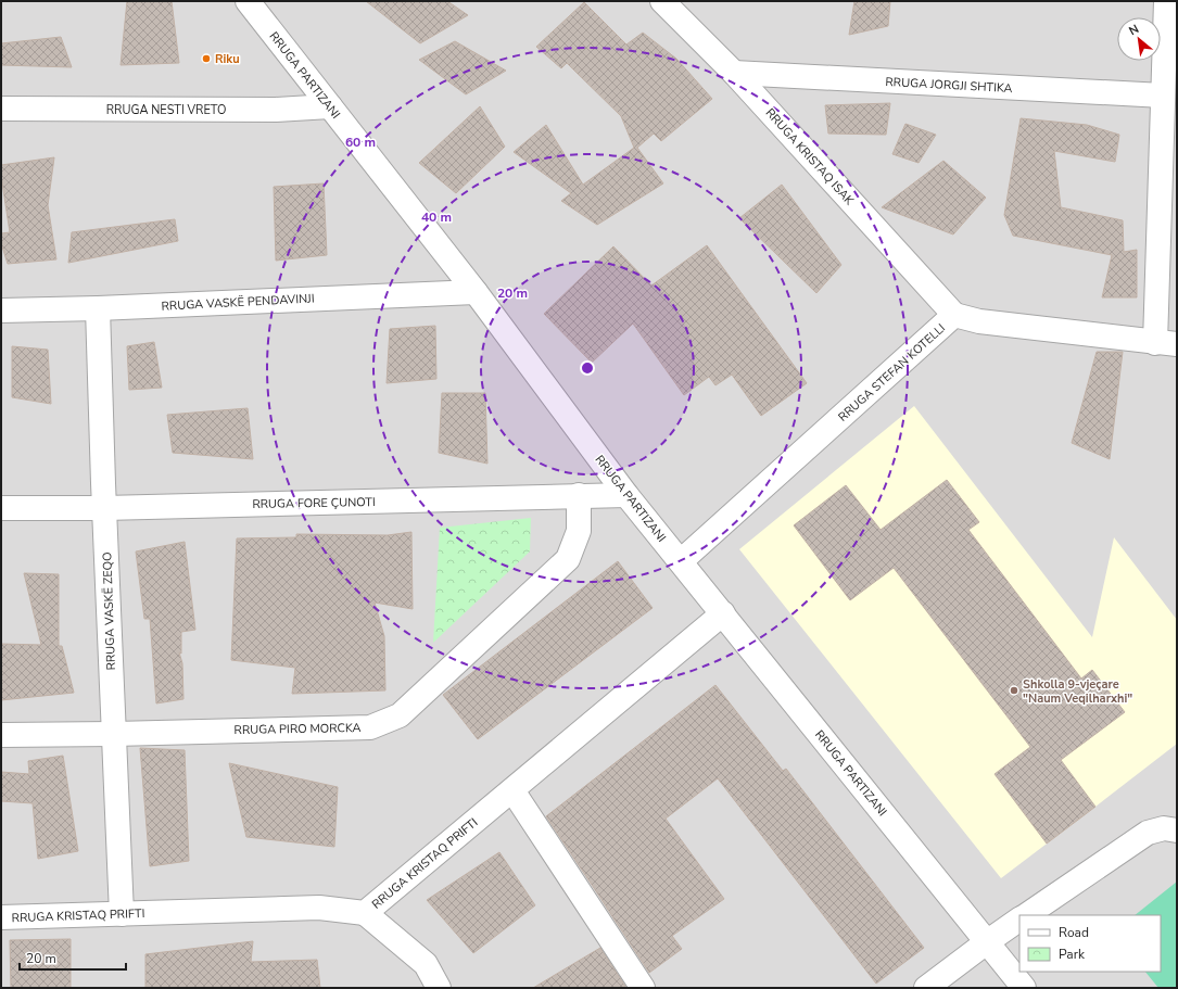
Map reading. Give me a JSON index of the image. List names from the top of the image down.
{
  "streets": {
    "street": [
      "RRUGA PARTIZANI",
      "RRUGA JORGJI SHTIKA",
      "RRUGA NESTI VRETO",
      "RRUGA KRISTAQ ISAK",
      "RRUGA VASKË PENDAVINJI",
      "RRUGA STEFAN KOTELLI",
      "RRUGA FORE ÇUNOTI",
      "RRUGA VASKË ZEQO",
      "RRUGA PIRO MORCKA",
      "RRUGA KRISTAQ PRIFTI"
    ]
  },
  "crossings": [
    ["RRUGA PARTIZANI", "RRUGA NESTI VRETO"],
    ["RRUGA PARTIZANI", "RRUGA VASKË PENDAVINJI"],
    ["RRUGA PARTIZANI", "RRUGA STEFAN KOTELLI"],
    ["RRUGA PARTIZANI", "RRUGA FORE ÇUNOTI"],
    ["RRUGA PARTIZANI", "RRUGA KRISTAQ PRIFTI"],
    ["RRUGA JORGJI SHTIKA", "RRUGA KRISTAQ ISAK"],
    ["RRUGA KRISTAQ ISAK", "RRUGA STEFAN KOTELLI"],
    ["RRUGA VASKË PENDAVINJI", "RRUGA VASKË ZEQO"],
    ["RRUGA FORE ÇUNOTI", "RRUGA VASKË ZEQO"],
    ["RRUGA FORE ÇUNOTI", "RRUGA PIRO MORCKA"],
    ["RRUGA VASKË ZEQO", "RRUGA PIRO MORCKA"],
    ["RRUGA VASKË ZEQO", "RRUGA KRISTAQ PRIFTI"]
  ],
  "places": ["Riku", "Shkolla 9-vjeçare \"Naum Veqilharxhi\""],
  "legend": ["Road", "Park"],
  "scale_bar": "20 m",
  "north": "top left",
  "rings": ["60 m", "40 m", "20 m"]
}
